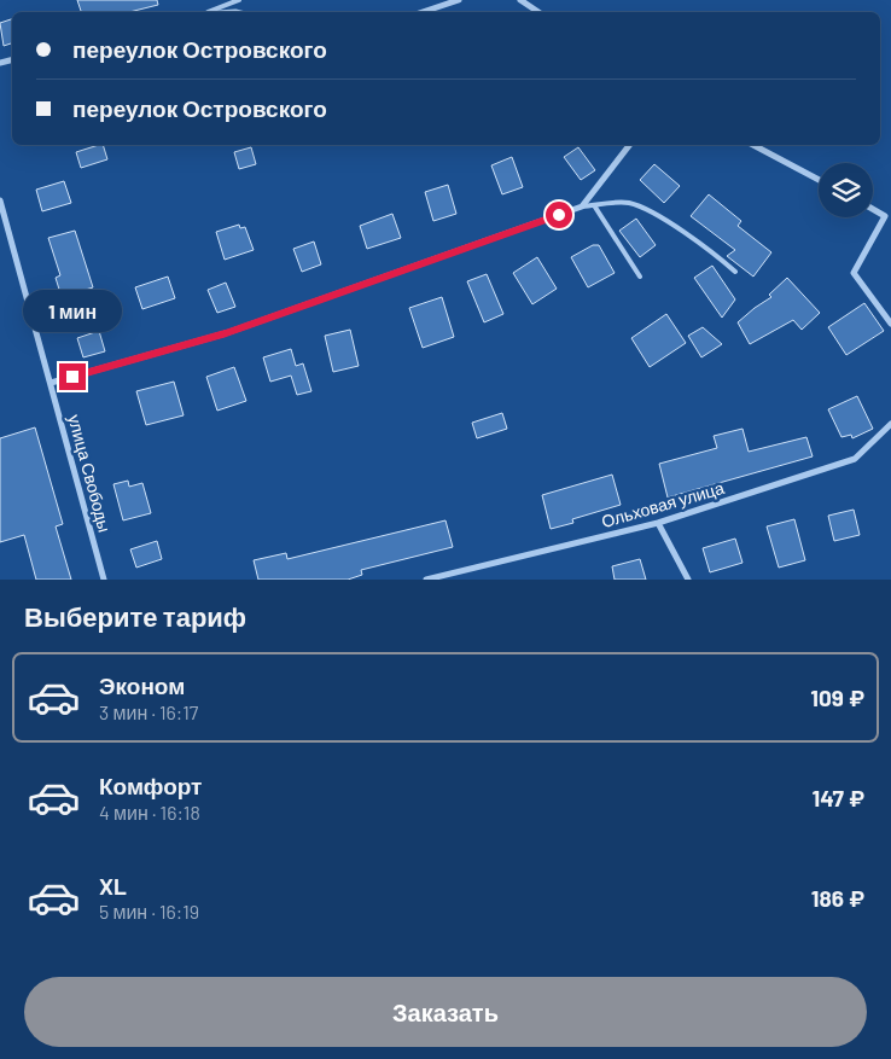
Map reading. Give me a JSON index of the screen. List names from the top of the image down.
{
  "streets": {
    "street": ["улица Свободы", "Ольховая улица"]
  },
  "page": {
    "banner": ["переулок Островского", "переулок Островского"],
    "bubble": "1 мин",
    "heading": "Выберите тариф",
    "list": [
      {
        "name": "Эконом",
        "note": "3 мин · 16:17",
        "value": "109 ₽"
      },
      {
        "name": "Комфорт",
        "note": "4 мин · 16:18",
        "value": "147 ₽"
      },
      {
        "name": "XL",
        "note": "5 мин · 16:19",
        "value": "186 ₽"
      }
    ],
    "buttons": "Заказать"
  }
}
